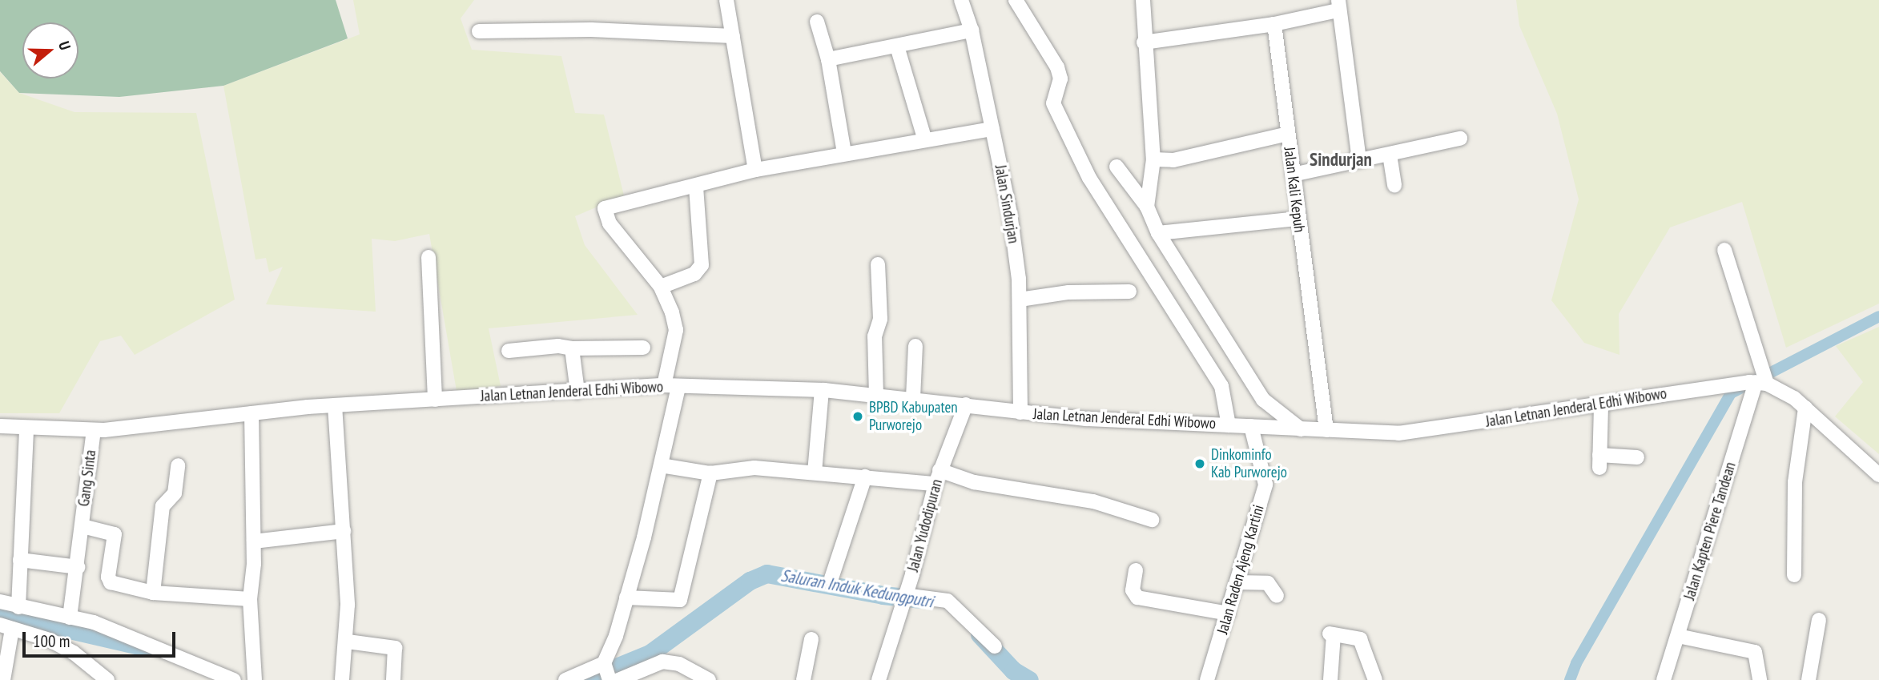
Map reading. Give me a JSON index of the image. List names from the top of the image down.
{
  "streets": {
    "street": [
      "Jalan Kali Kepuh",
      "Jalan Sindurjan",
      "Jalan Letnan Jenderal Edhi Wibowo",
      "Gang Sinta",
      "Jalan Yudodipuran",
      "Jalan Kapten Piere Tandean",
      "Jalan Raden Ajeng Kartini"
    ]
  },
  "crossings": [
    ["Jalan Kali Kepuh", "Jalan Letnan Jenderal Edhi Wibowo"],
    ["Jalan Sindurjan", "Jalan Letnan Jenderal Edhi Wibowo"],
    ["Jalan Letnan Jenderal Edhi Wibowo", "Gang Sinta"],
    ["Jalan Letnan Jenderal Edhi Wibowo", "Jalan Yudodipuran"],
    ["Jalan Letnan Jenderal Edhi Wibowo", "Jalan Kapten Piere Tandean"],
    ["Jalan Letnan Jenderal Edhi Wibowo", "Jalan Raden Ajeng Kartini"]
  ],
  "districts": ["Sindurjan"],
  "water": ["Saluran Induk Kedungputri"],
  "places": ["BPBD Kabupaten Purworejo", "Dinkominfo Kab Purworejo"],
  "scale_bar": "100 m",
  "north": "right"
}
